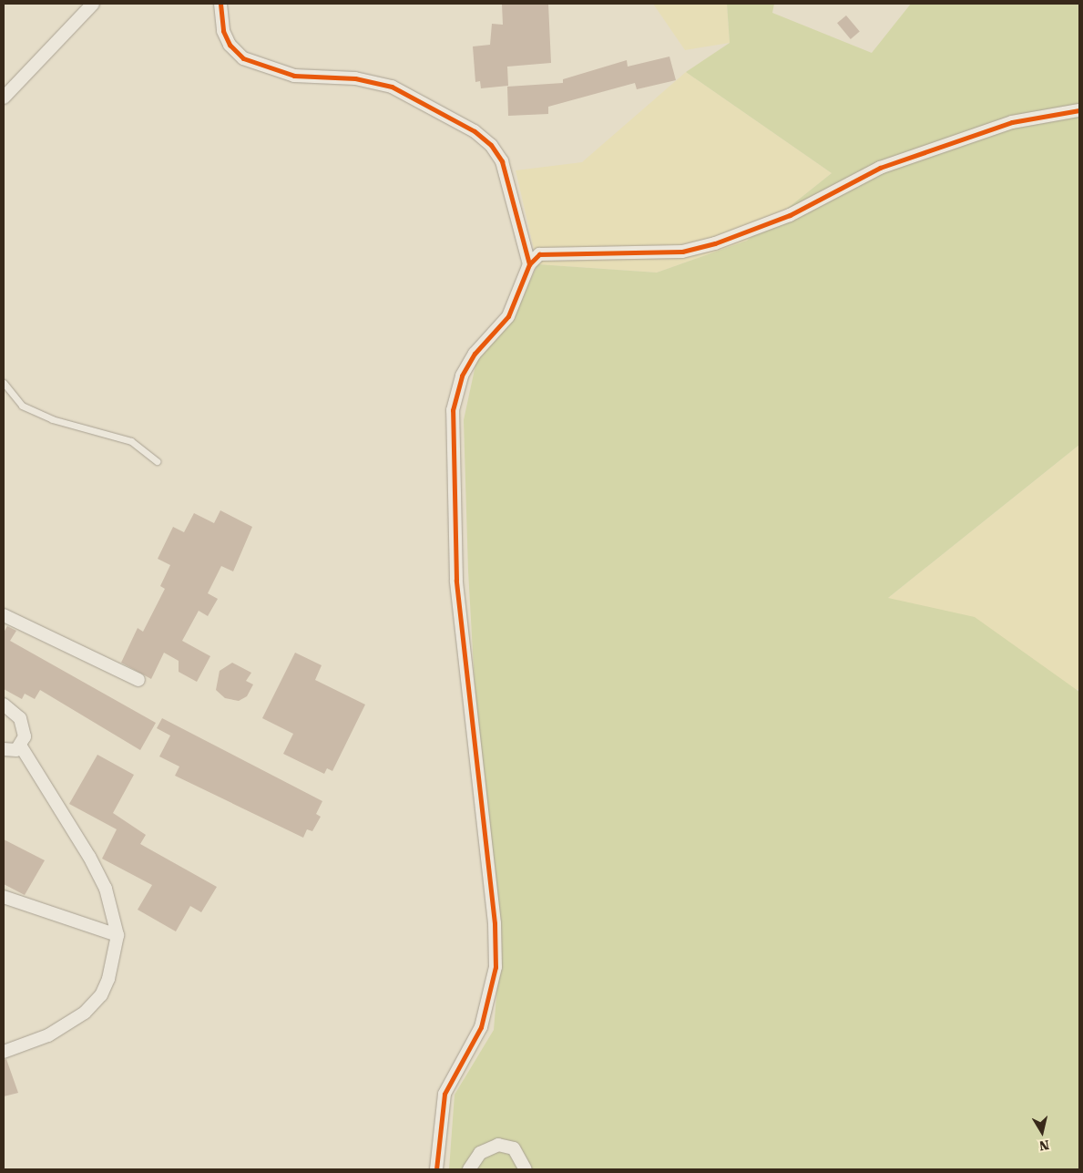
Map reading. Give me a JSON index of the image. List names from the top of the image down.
{
  "north": "bottom"
}
